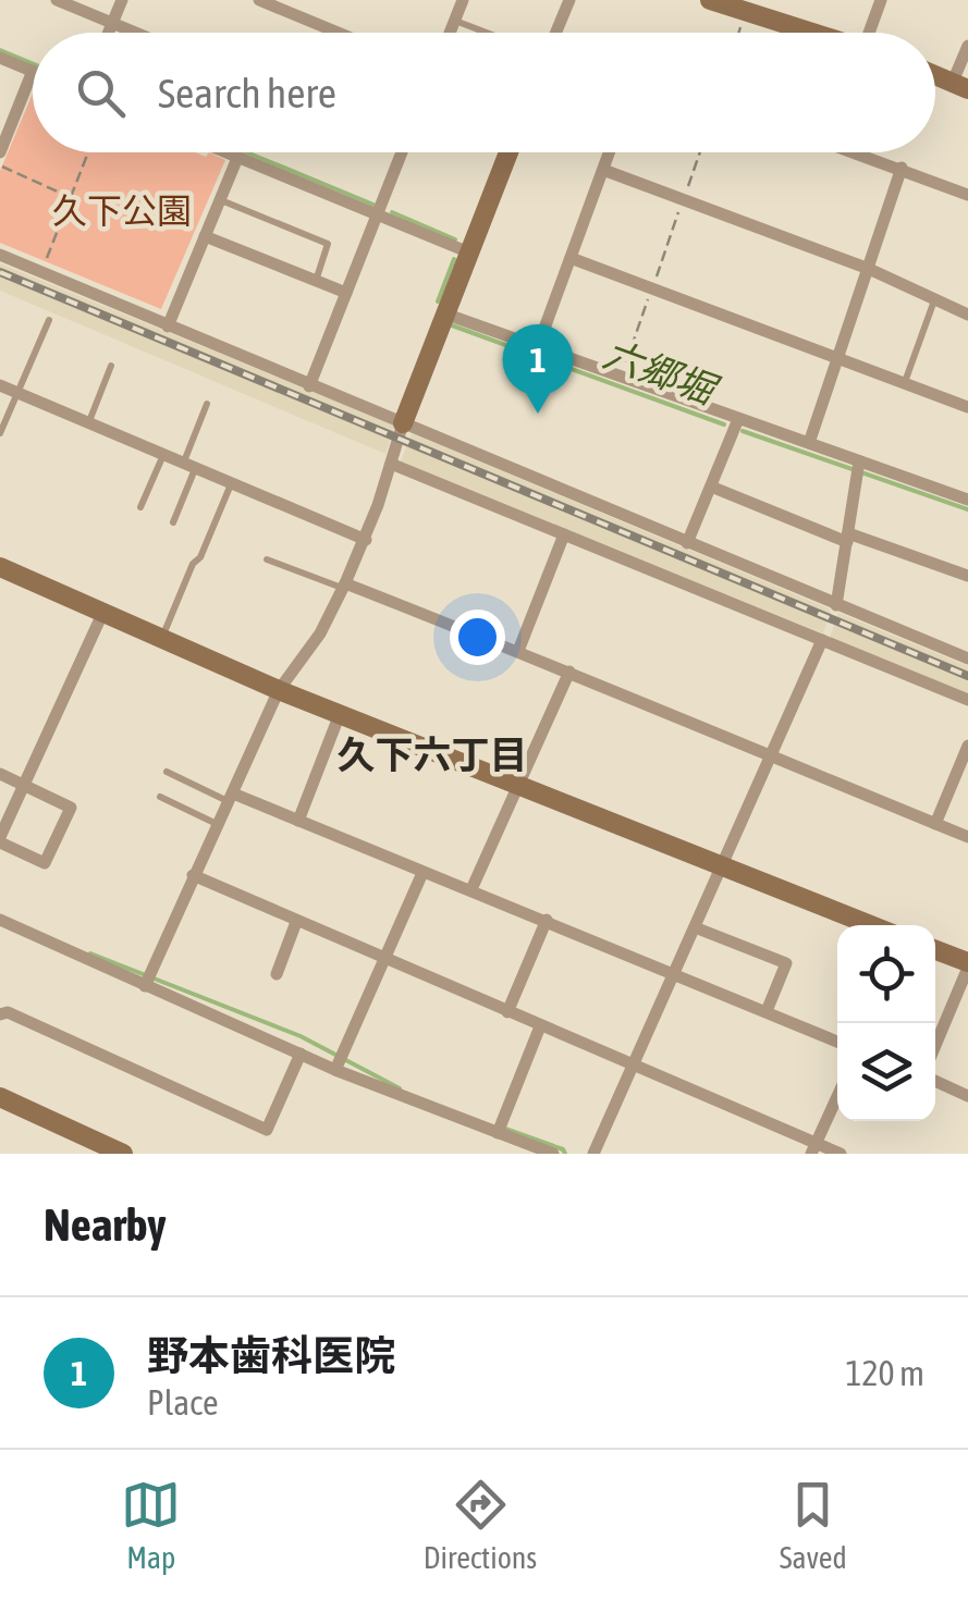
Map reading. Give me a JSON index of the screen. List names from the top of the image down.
{
  "districts": ["久下六丁目"],
  "water": ["六郷堀"],
  "parks": ["久下公園"],
  "page": {
    "search": "Search here",
    "pins": "1",
    "heading": "Nearby",
    "list": [
      {
        "mark": "1",
        "name": "野本歯科医院",
        "note": "Place",
        "value": "120 m"
      }
    ],
    "nav": ["Map", "Directions", "Saved"]
  }
}
